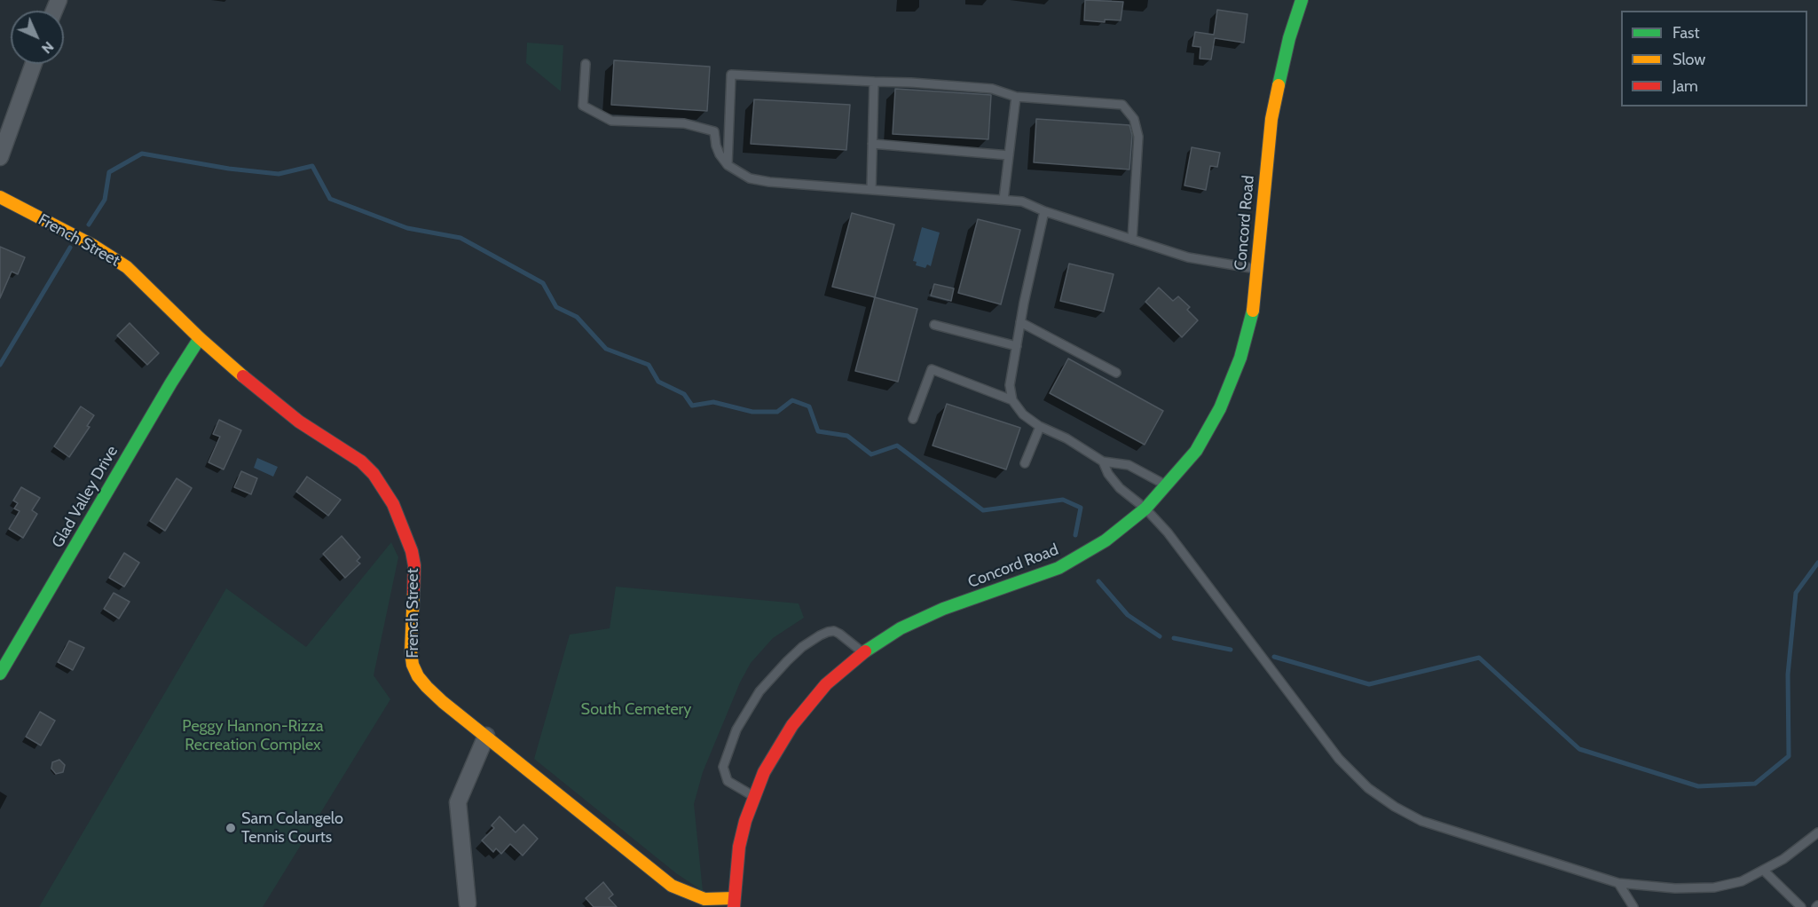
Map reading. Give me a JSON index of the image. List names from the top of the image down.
{
  "streets": {
    "street": ["Concord Road", "French Street", "Glad Valley Drive"]
  },
  "crossings": [
    ["Concord Road", "French Street"],
    ["French Street", "Glad Valley Drive"]
  ],
  "parks": ["South Cemetery", "Peggy Hannon-Rizza Recreation Complex"],
  "places": ["Sam Colangelo Tennis Courts"],
  "legend": ["Fast", "Slow", "Jam"],
  "north": "bottom right"
}
